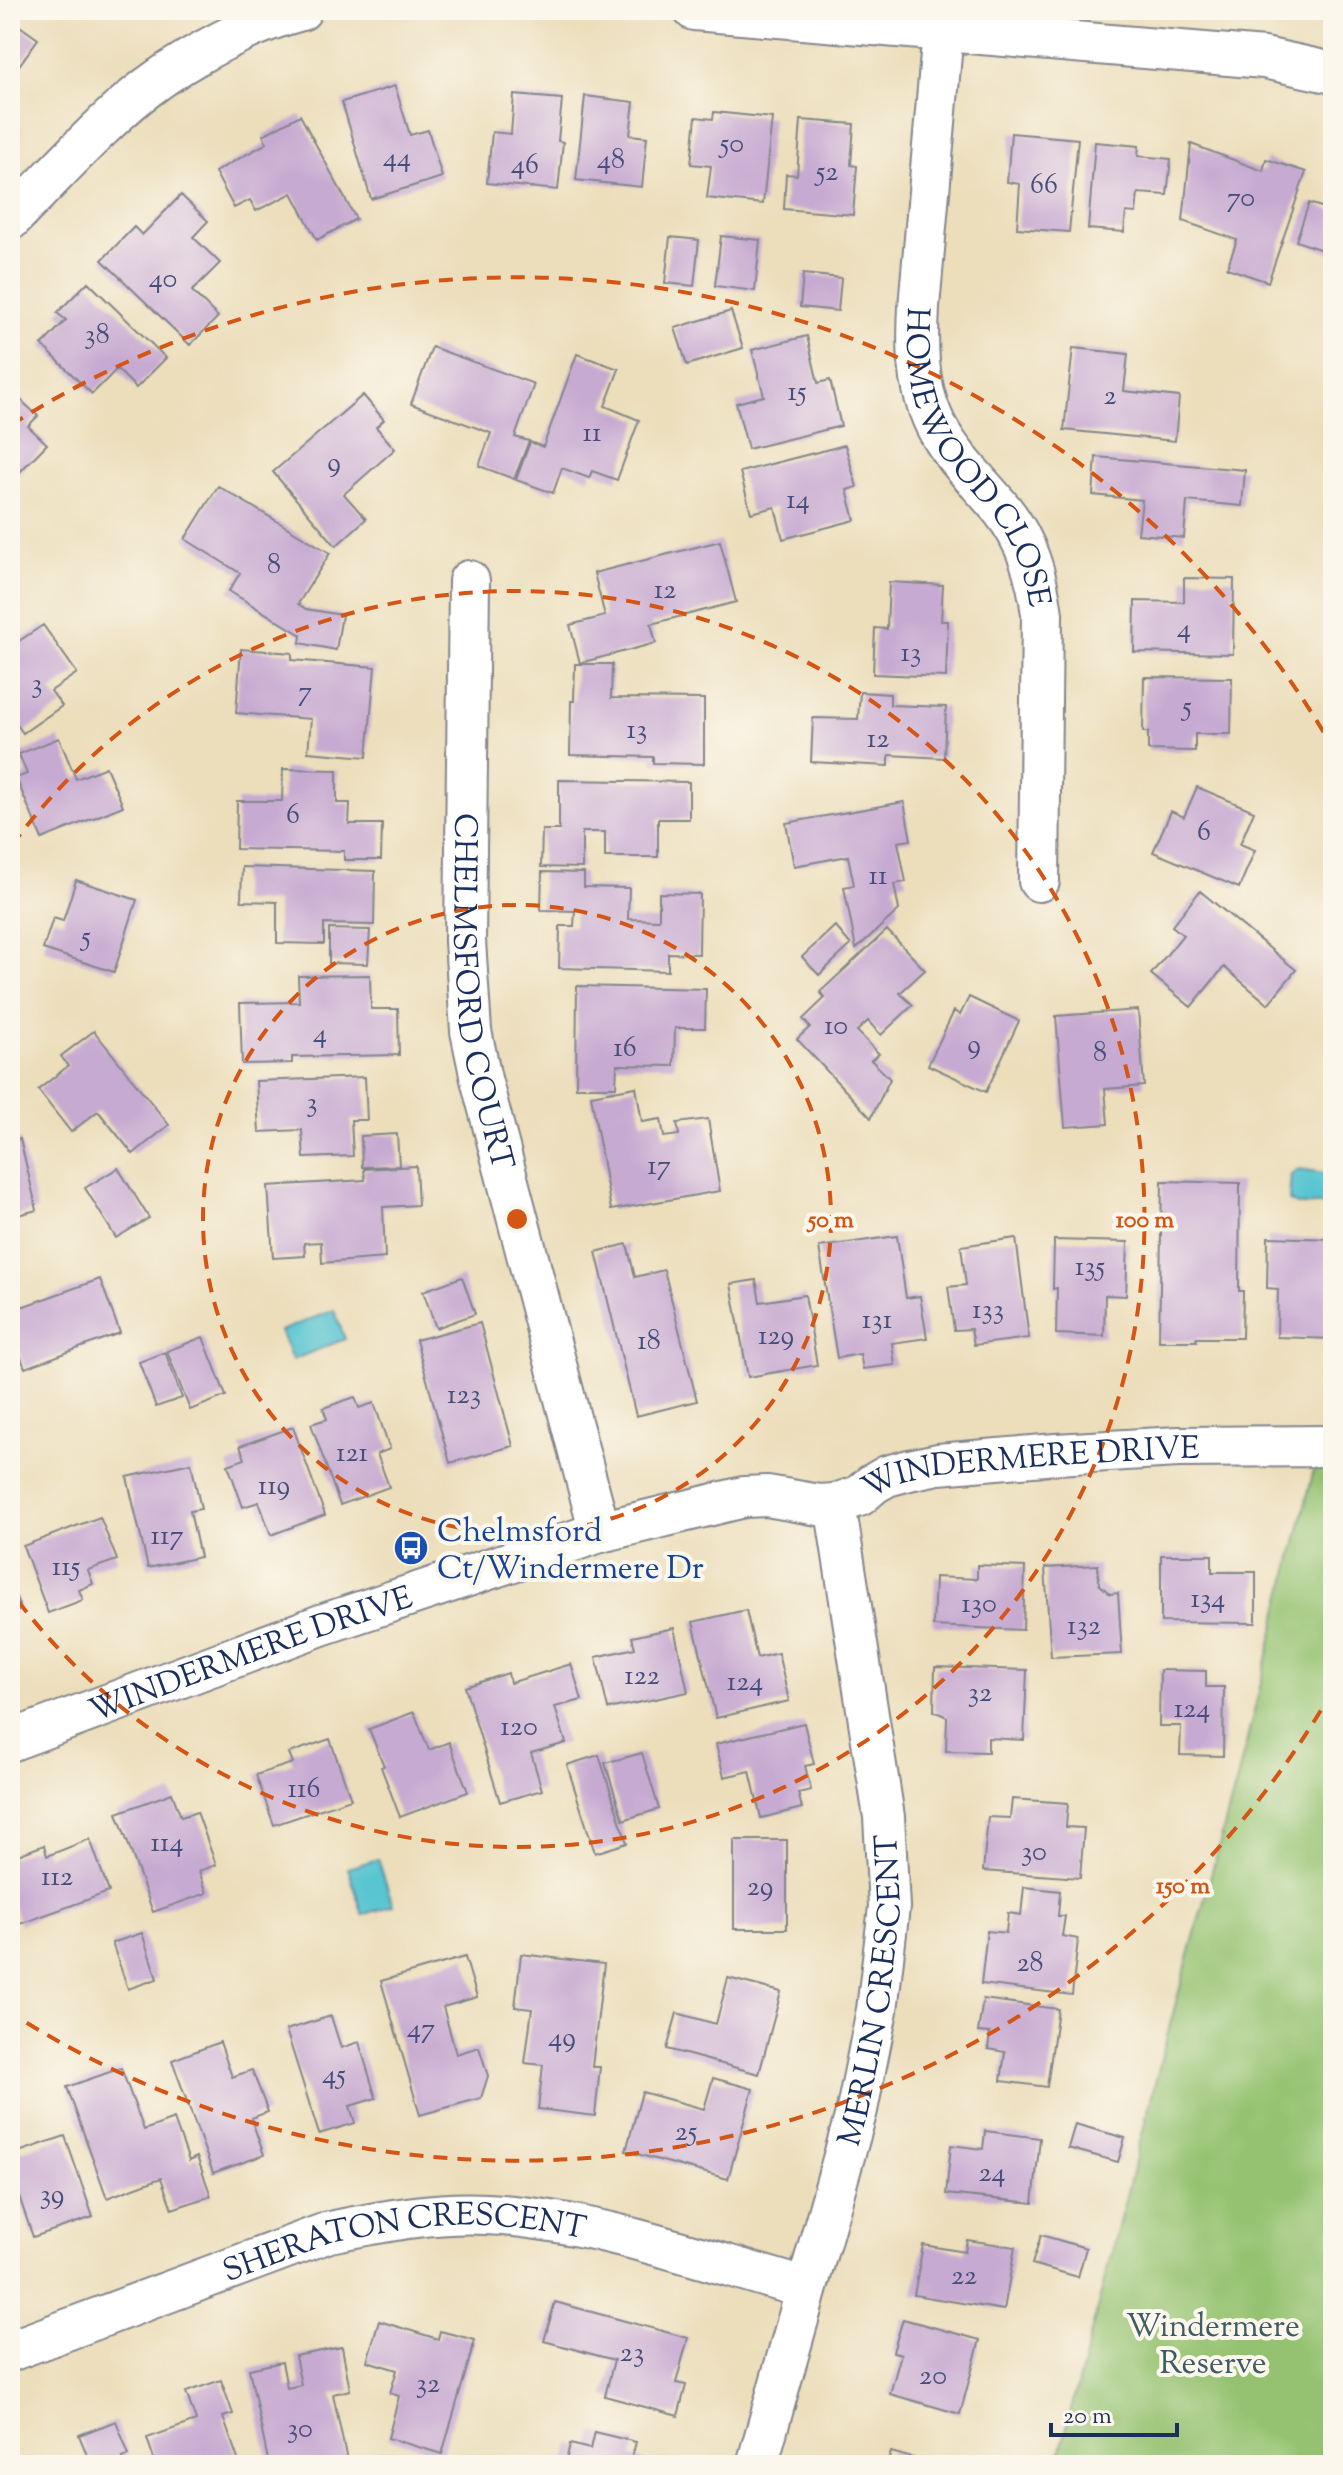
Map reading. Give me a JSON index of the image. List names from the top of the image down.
{
  "streets": {
    "street": [
      "HOMEWOOD CLOSE",
      "CHELMSFORD COURT",
      "WINDERMERE DRIVE",
      "MERLIN CRESCENT",
      "SHERATON CRESCENT"
    ]
  },
  "crossings": [
    ["CHELMSFORD COURT", "WINDERMERE DRIVE"],
    ["WINDERMERE DRIVE", "MERLIN CRESCENT"],
    ["MERLIN CRESCENT", "SHERATON CRESCENT"]
  ],
  "parks": ["Windermere Reserve"],
  "places": {
    "bus stop": ["Chelmsford Ct/Windermere Dr"]
  },
  "house_numbers": [
    "50",
    "44",
    "48",
    "46",
    "52",
    "66",
    "70",
    "40",
    "38",
    "15",
    "2",
    "11",
    "9",
    "14",
    "8",
    "12",
    "4",
    "13",
    "3",
    "7",
    "5",
    "13",
    "12",
    "6",
    "6",
    "11",
    "5",
    "10",
    "4",
    "9",
    "16",
    "8",
    "3",
    "17",
    "135",
    "133",
    "131",
    "129",
    "18",
    "123",
    "121",
    "119",
    "117",
    "115",
    "134",
    "130",
    "132",
    "122",
    "124",
    "32",
    "124",
    "120",
    "116",
    "114",
    "30",
    "112",
    "29",
    "28",
    "47",
    "49",
    "45",
    "25",
    "24",
    "39",
    "22",
    "23",
    "20",
    "32",
    "30"
  ],
  "scale_bar": "20 m",
  "rings": ["50 m", "100 m", "150 m"]
}
